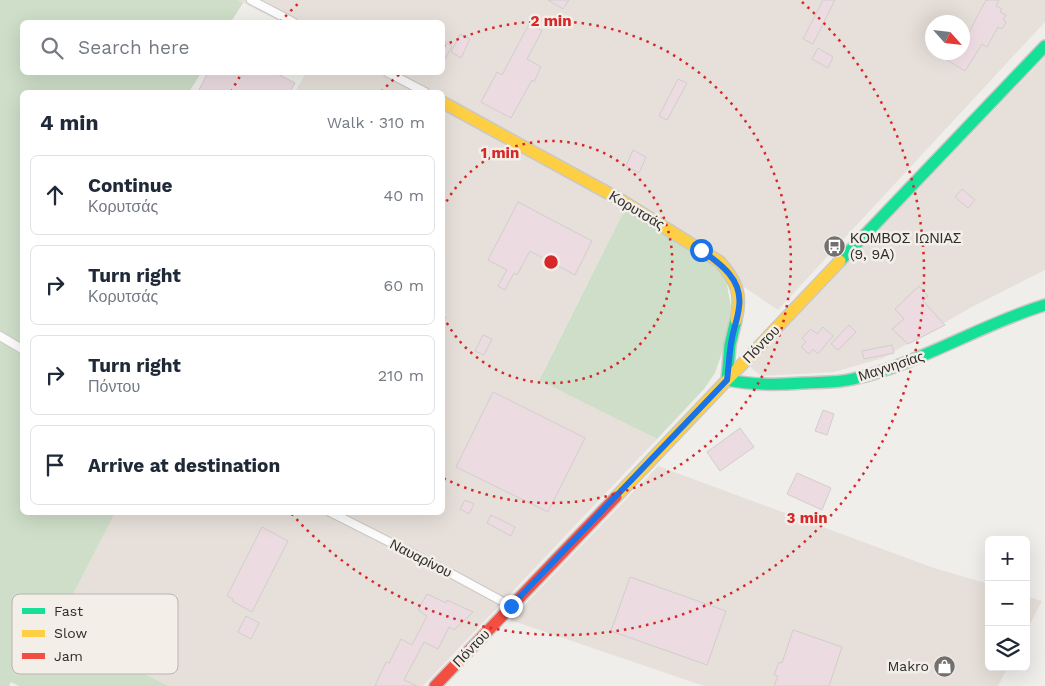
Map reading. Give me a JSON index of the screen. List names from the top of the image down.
{
  "streets": {
    "street": [
      "Κορυτσάς",
      "Πόντου",
      "Μαγνησίας",
      "Ναυαρίνου"
    ]
  },
  "crossings": [
    ["Κορυτσάς", "Πόντου"],
    ["Κορυτσάς", "Μαγνησίας"],
    ["Πόντου", "Μαγνησίας"],
    ["Πόντου", "Ναυαρίνου"]
  ],
  "places": {
    "bus stop": ["ΚΟΜΒΟΣ ΙΩΝΙΑΣ (9, 9Α)"],
    "shop": ["Makro"]
  },
  "legend": ["Fast", "Slow", "Jam"],
  "north": "bottom right",
  "page": {
    "search": "Search here",
    "heading": ["4 min", "Walk · 310 m"],
    "list": [
      ["Continue", "Κορυτσάς", "40 m"],
      ["Turn right", "Κορυτσάς", "60 m"],
      ["Turn right", "Πόντου", "210 m"],
      "Arrive at destination"
    ],
    "map_buttons": ["+", "−"]
  },
  "rings": ["2 min", "1 min", "3 min"]
}
